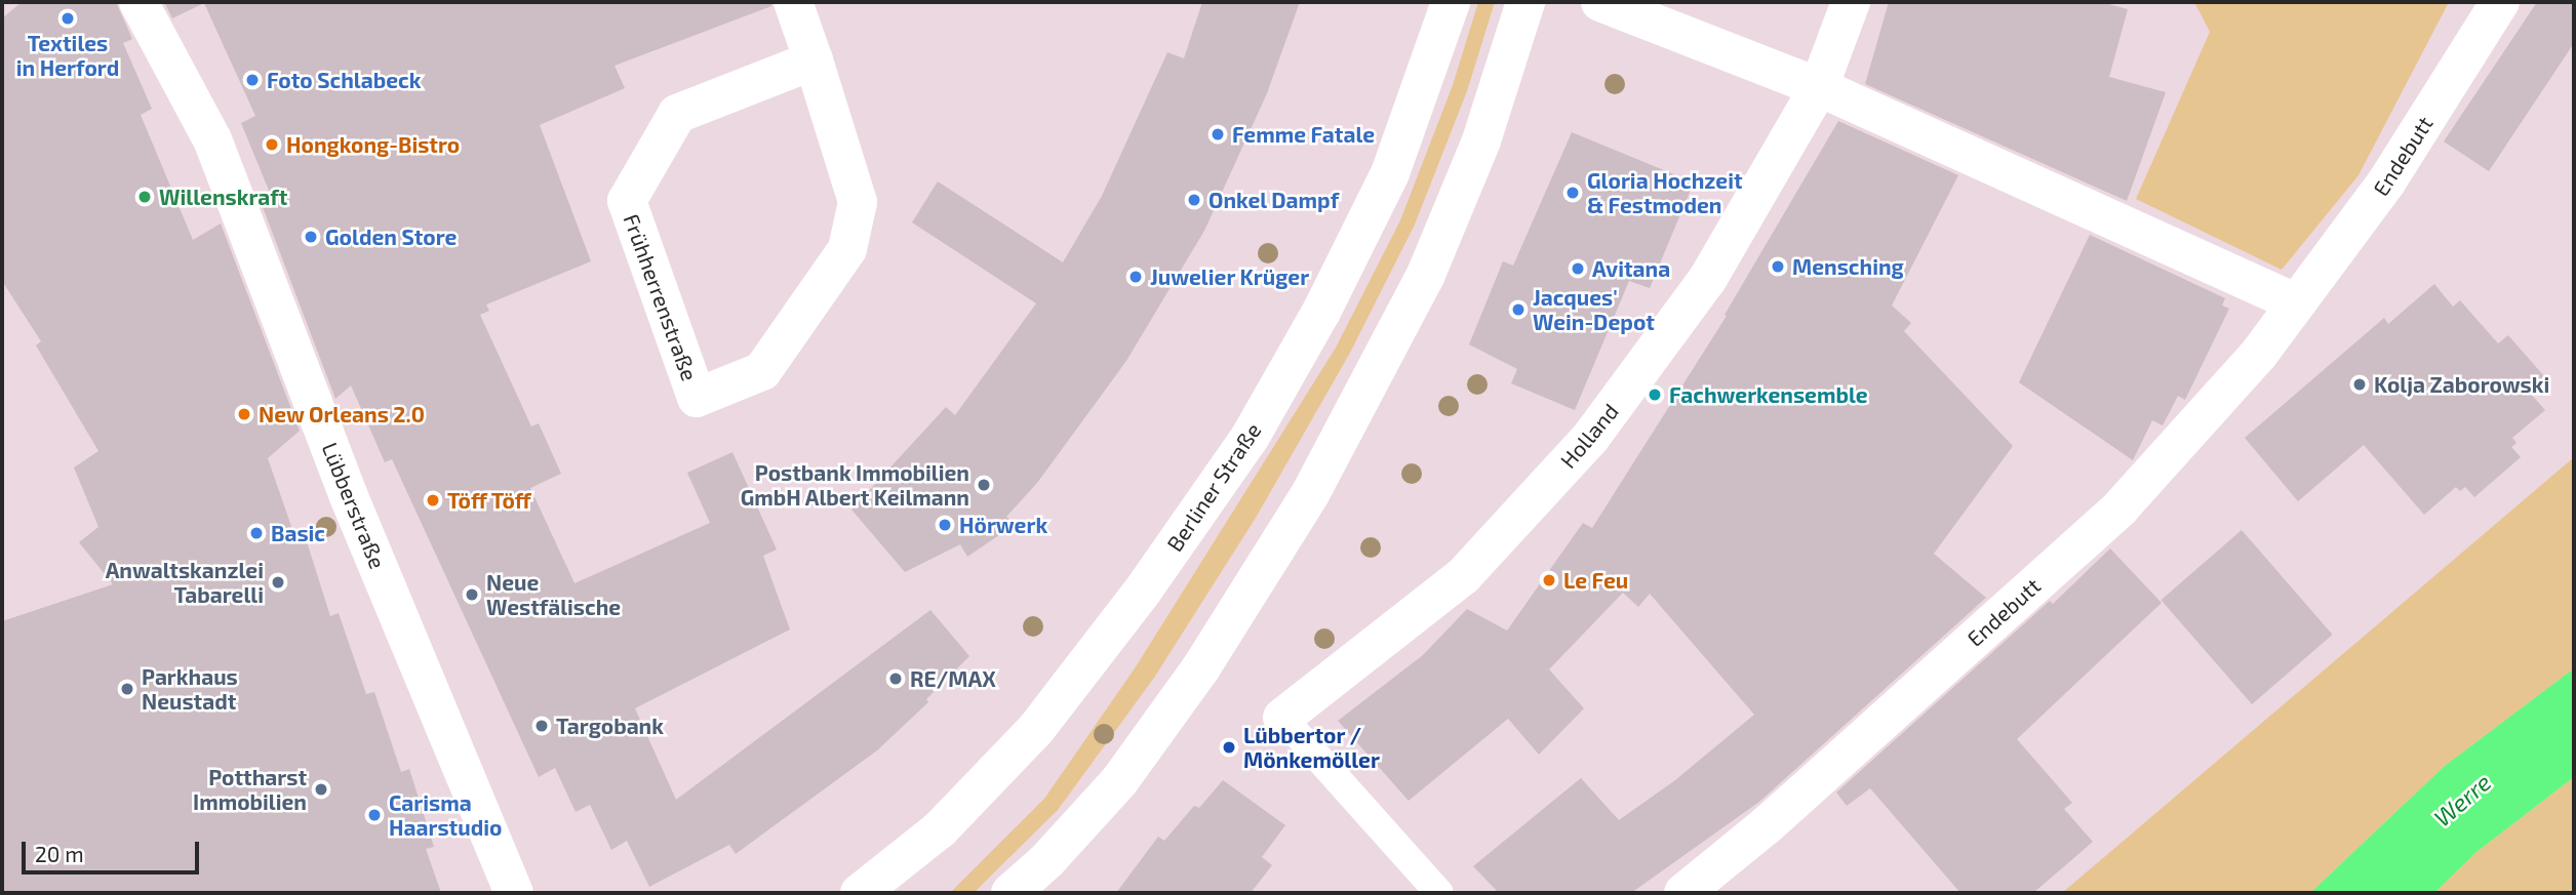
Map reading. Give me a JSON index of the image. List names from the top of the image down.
{
  "streets": {
    "street": [
      "Endebutt",
      "Frühherrenstraße",
      "Holland",
      "Berliner Straße",
      "Lübberstraße"
    ]
  },
  "water": ["Werre"],
  "places": [
    "Textiles in Herford",
    "Foto Schlabeck",
    "Femme Fatale",
    "Hongkong-Bistro",
    "Gloria Hochzeit & Festmoden",
    "Willenskraft",
    "Onkel Dampf",
    "Golden Store",
    "Mensching",
    "Avitana",
    "Juwelier Krüger",
    "Jacques' Wein-Depot",
    "Kolja Zaborowski",
    "Fachwerkensemble",
    "New Orleans 2.0",
    "Postbank Immobilien GmbH Albert Keilmann",
    "Töff Töff",
    "Hörwerk",
    "Basic",
    "Le Feu",
    "Anwaltskanzlei Tabarelli",
    "Neue Westfälische",
    "RE/MAX",
    "Parkhaus Neustadt",
    "Targobank",
    "Lübbertor / Mönkemöller",
    "Pottharst Immobilien",
    "Carisma Haarstudio"
  ],
  "scale_bar": "20 m"
}
